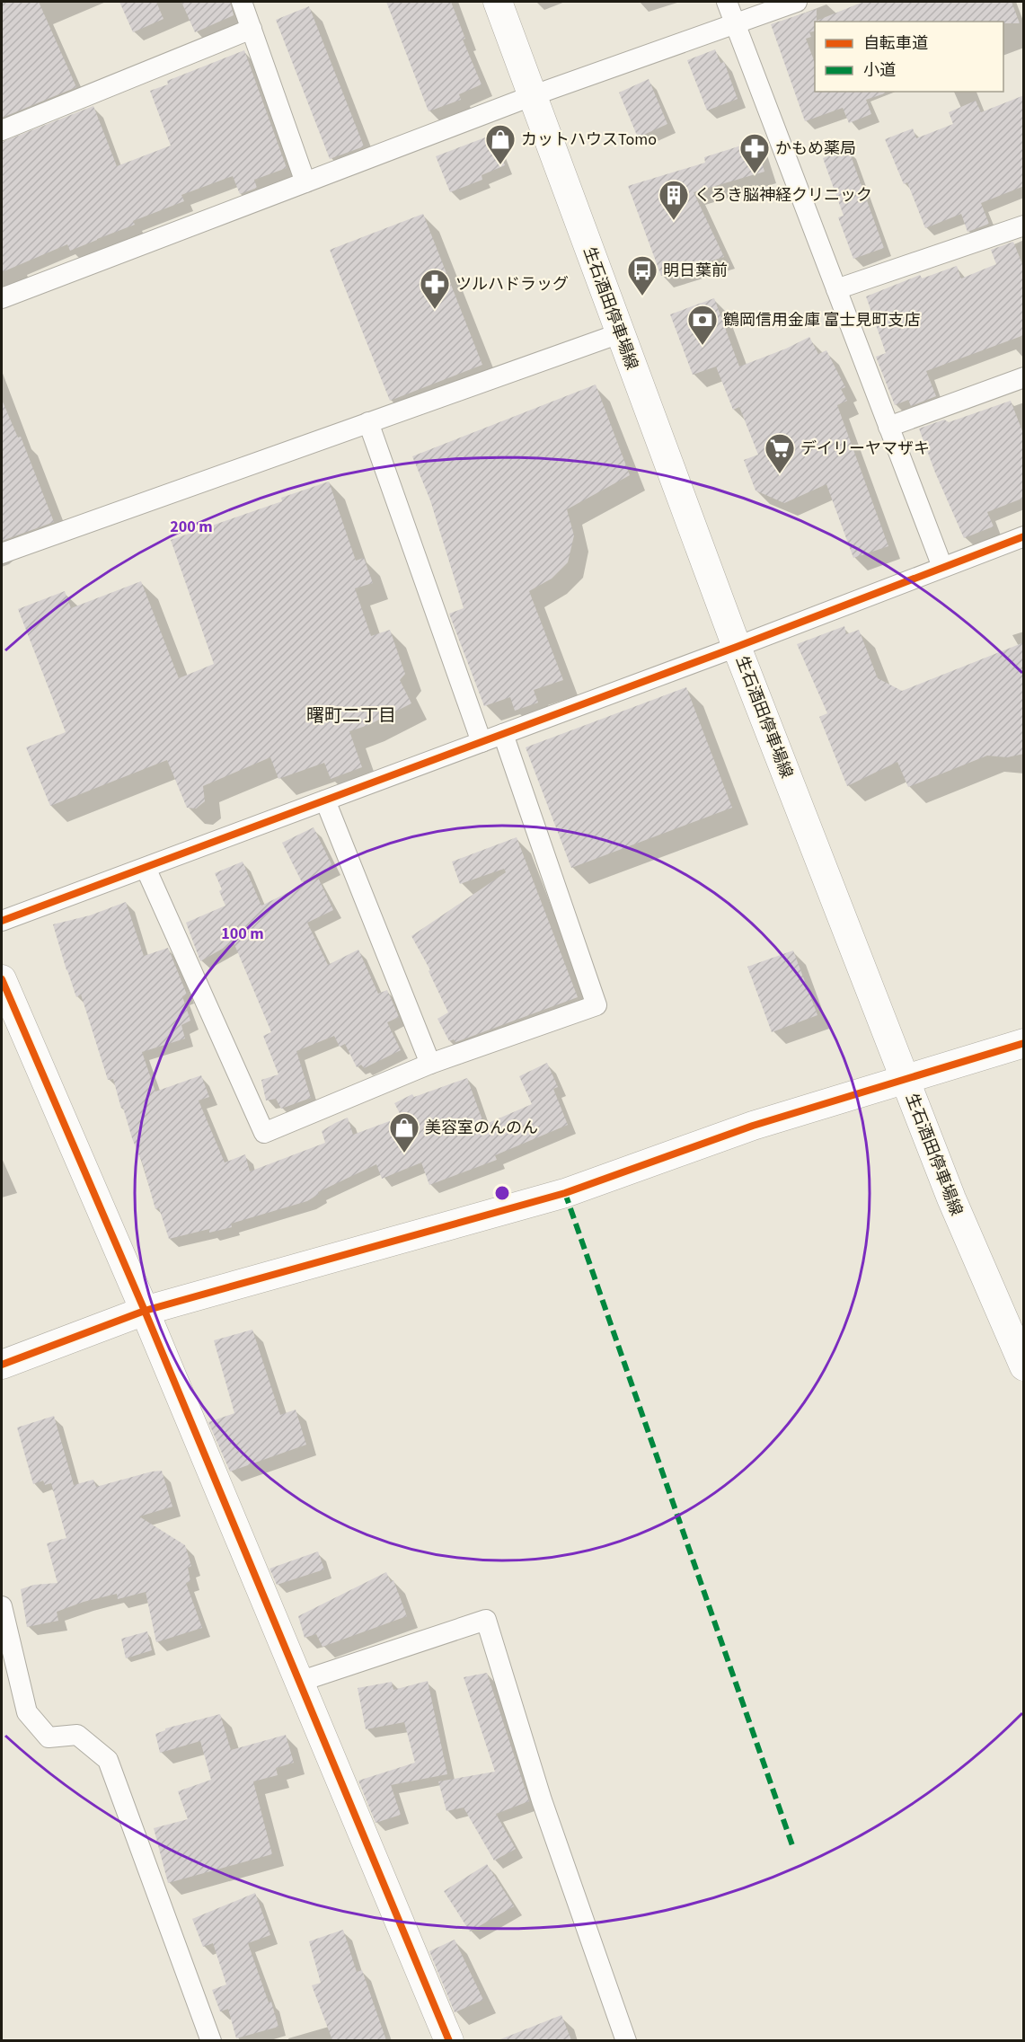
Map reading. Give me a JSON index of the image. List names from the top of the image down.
{
  "streets": {
    "street": ["生石酒田停車場線"]
  },
  "districts": ["曙町二丁目"],
  "places": {
    "shop": ["カットハウスTomo", "美容室のんのん"],
    "pharmacy": ["かもめ薬局", "ツルハドラッグ"],
    "building": ["くろき脳神経クリニック"],
    "bus stop": ["明日葉前"],
    "bank": ["鶴岡信用金庫 富士見町支店"],
    "supermarket": ["デイリーヤマザキ"]
  },
  "legend": ["自転車道", "小道"],
  "rings": ["200 m", "100 m"]
}
